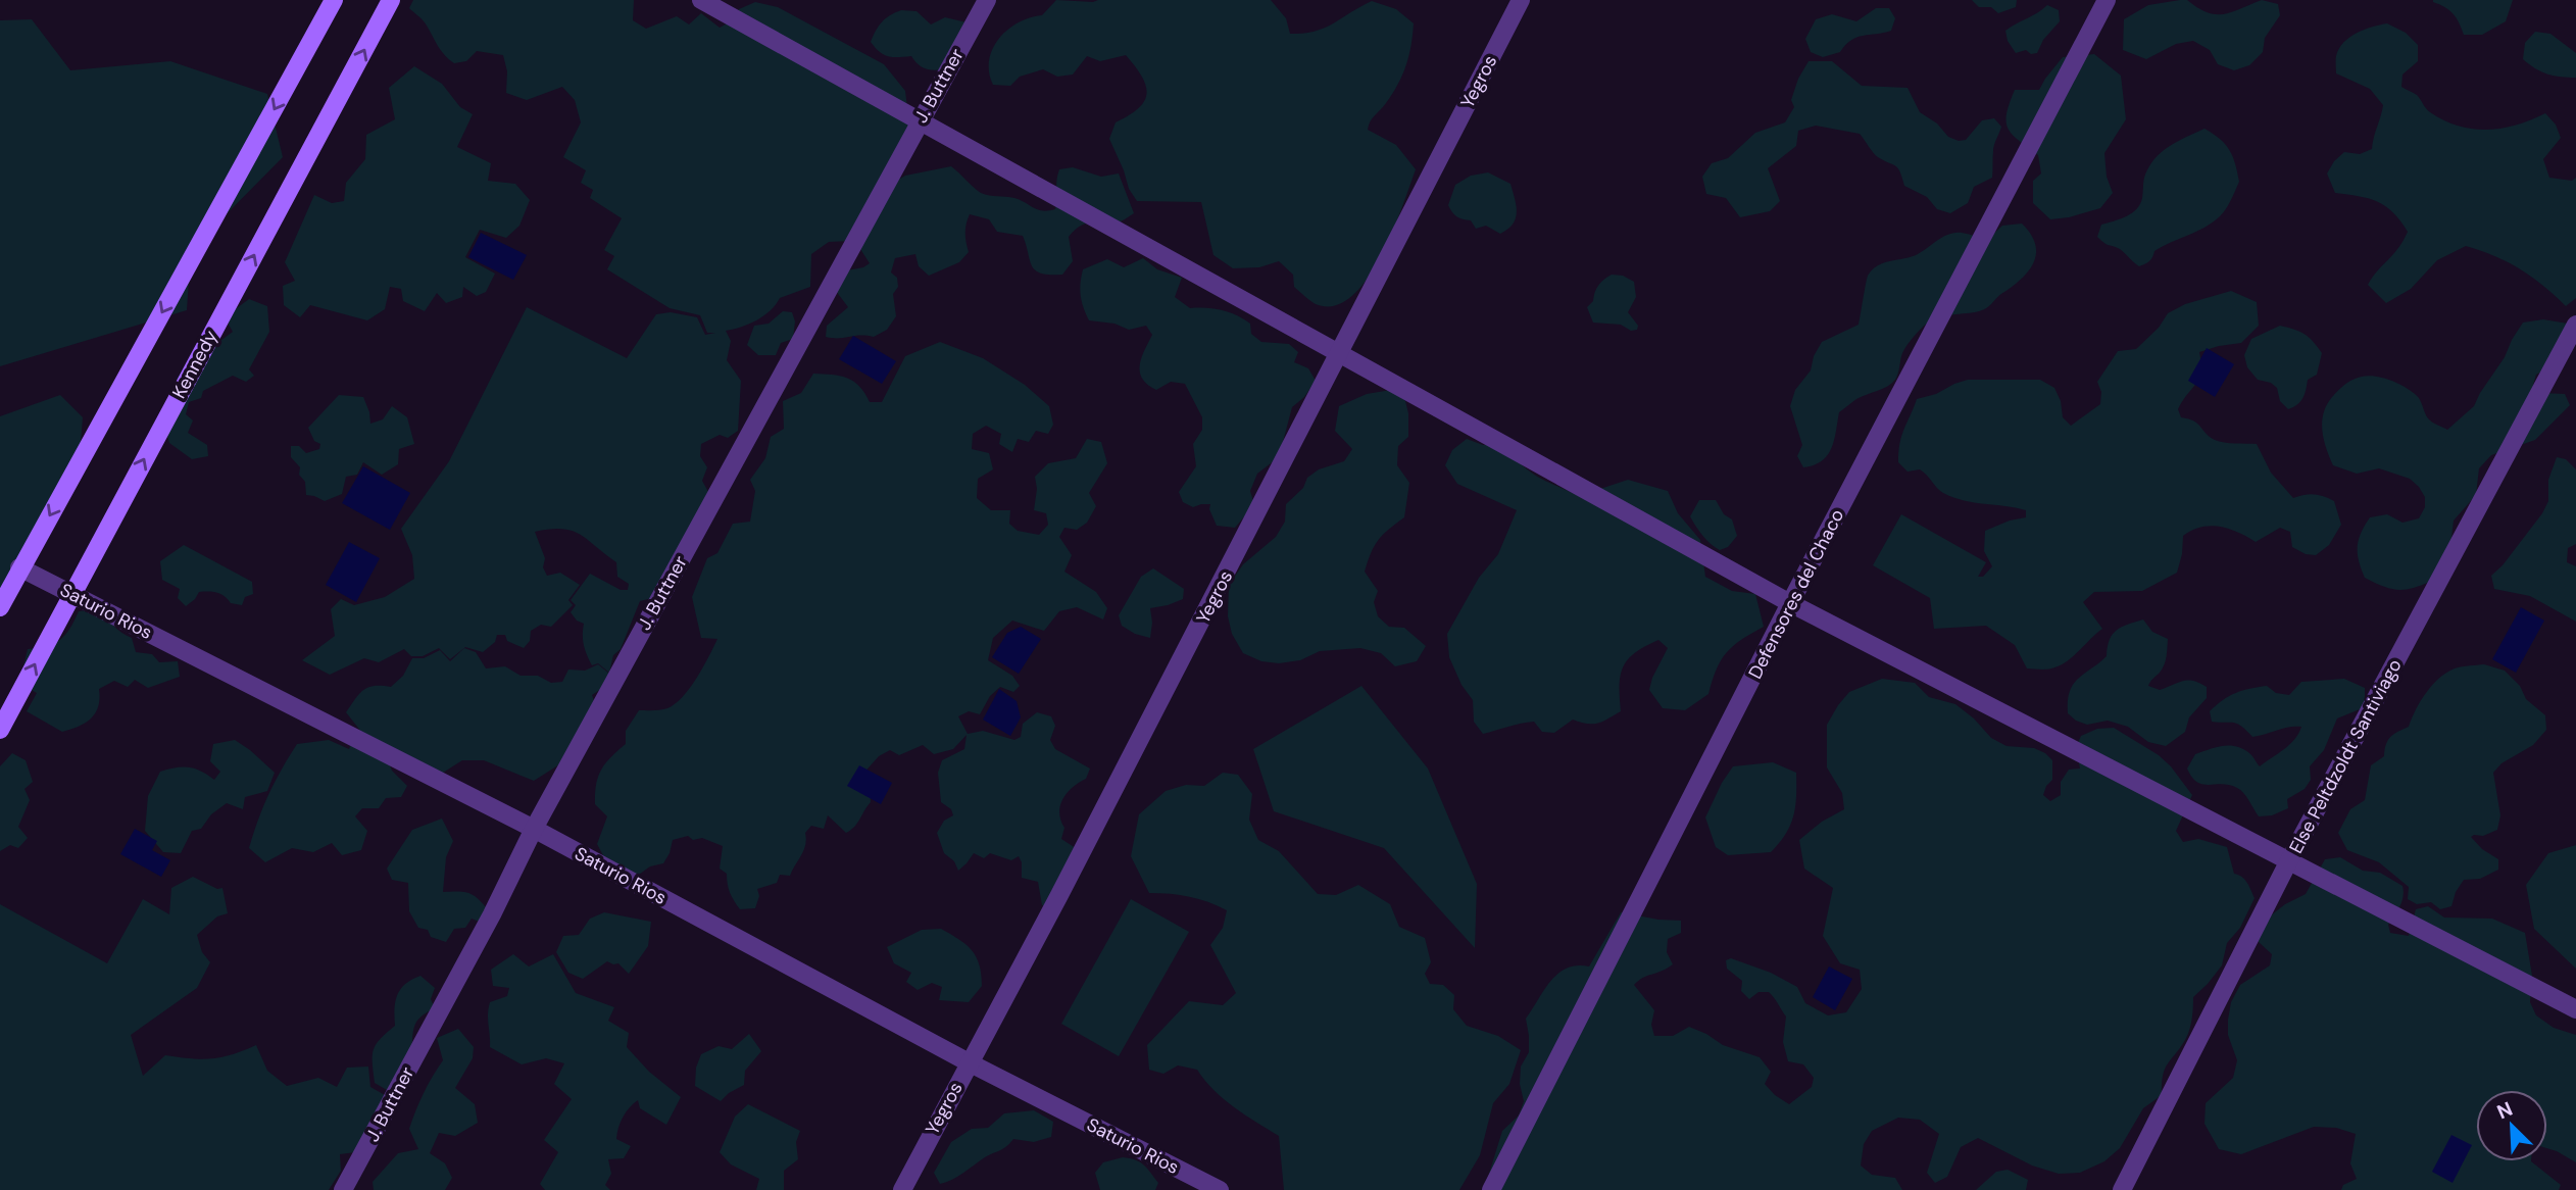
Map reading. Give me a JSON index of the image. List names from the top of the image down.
{
  "streets": {
    "main road": ["Kennedy"],
    "street": [
      "Yegros",
      "J. Buttner",
      "Defensores del Chaco",
      "Saturio Rios",
      "Else Peltdzoldt Santiviago"
    ]
  },
  "crossings": [
    ["Yegros", "Saturio Rios"],
    ["J. Buttner", "Saturio Rios"],
    ["Kennedy", "Saturio Rios"]
  ],
  "north": "top left"
}
